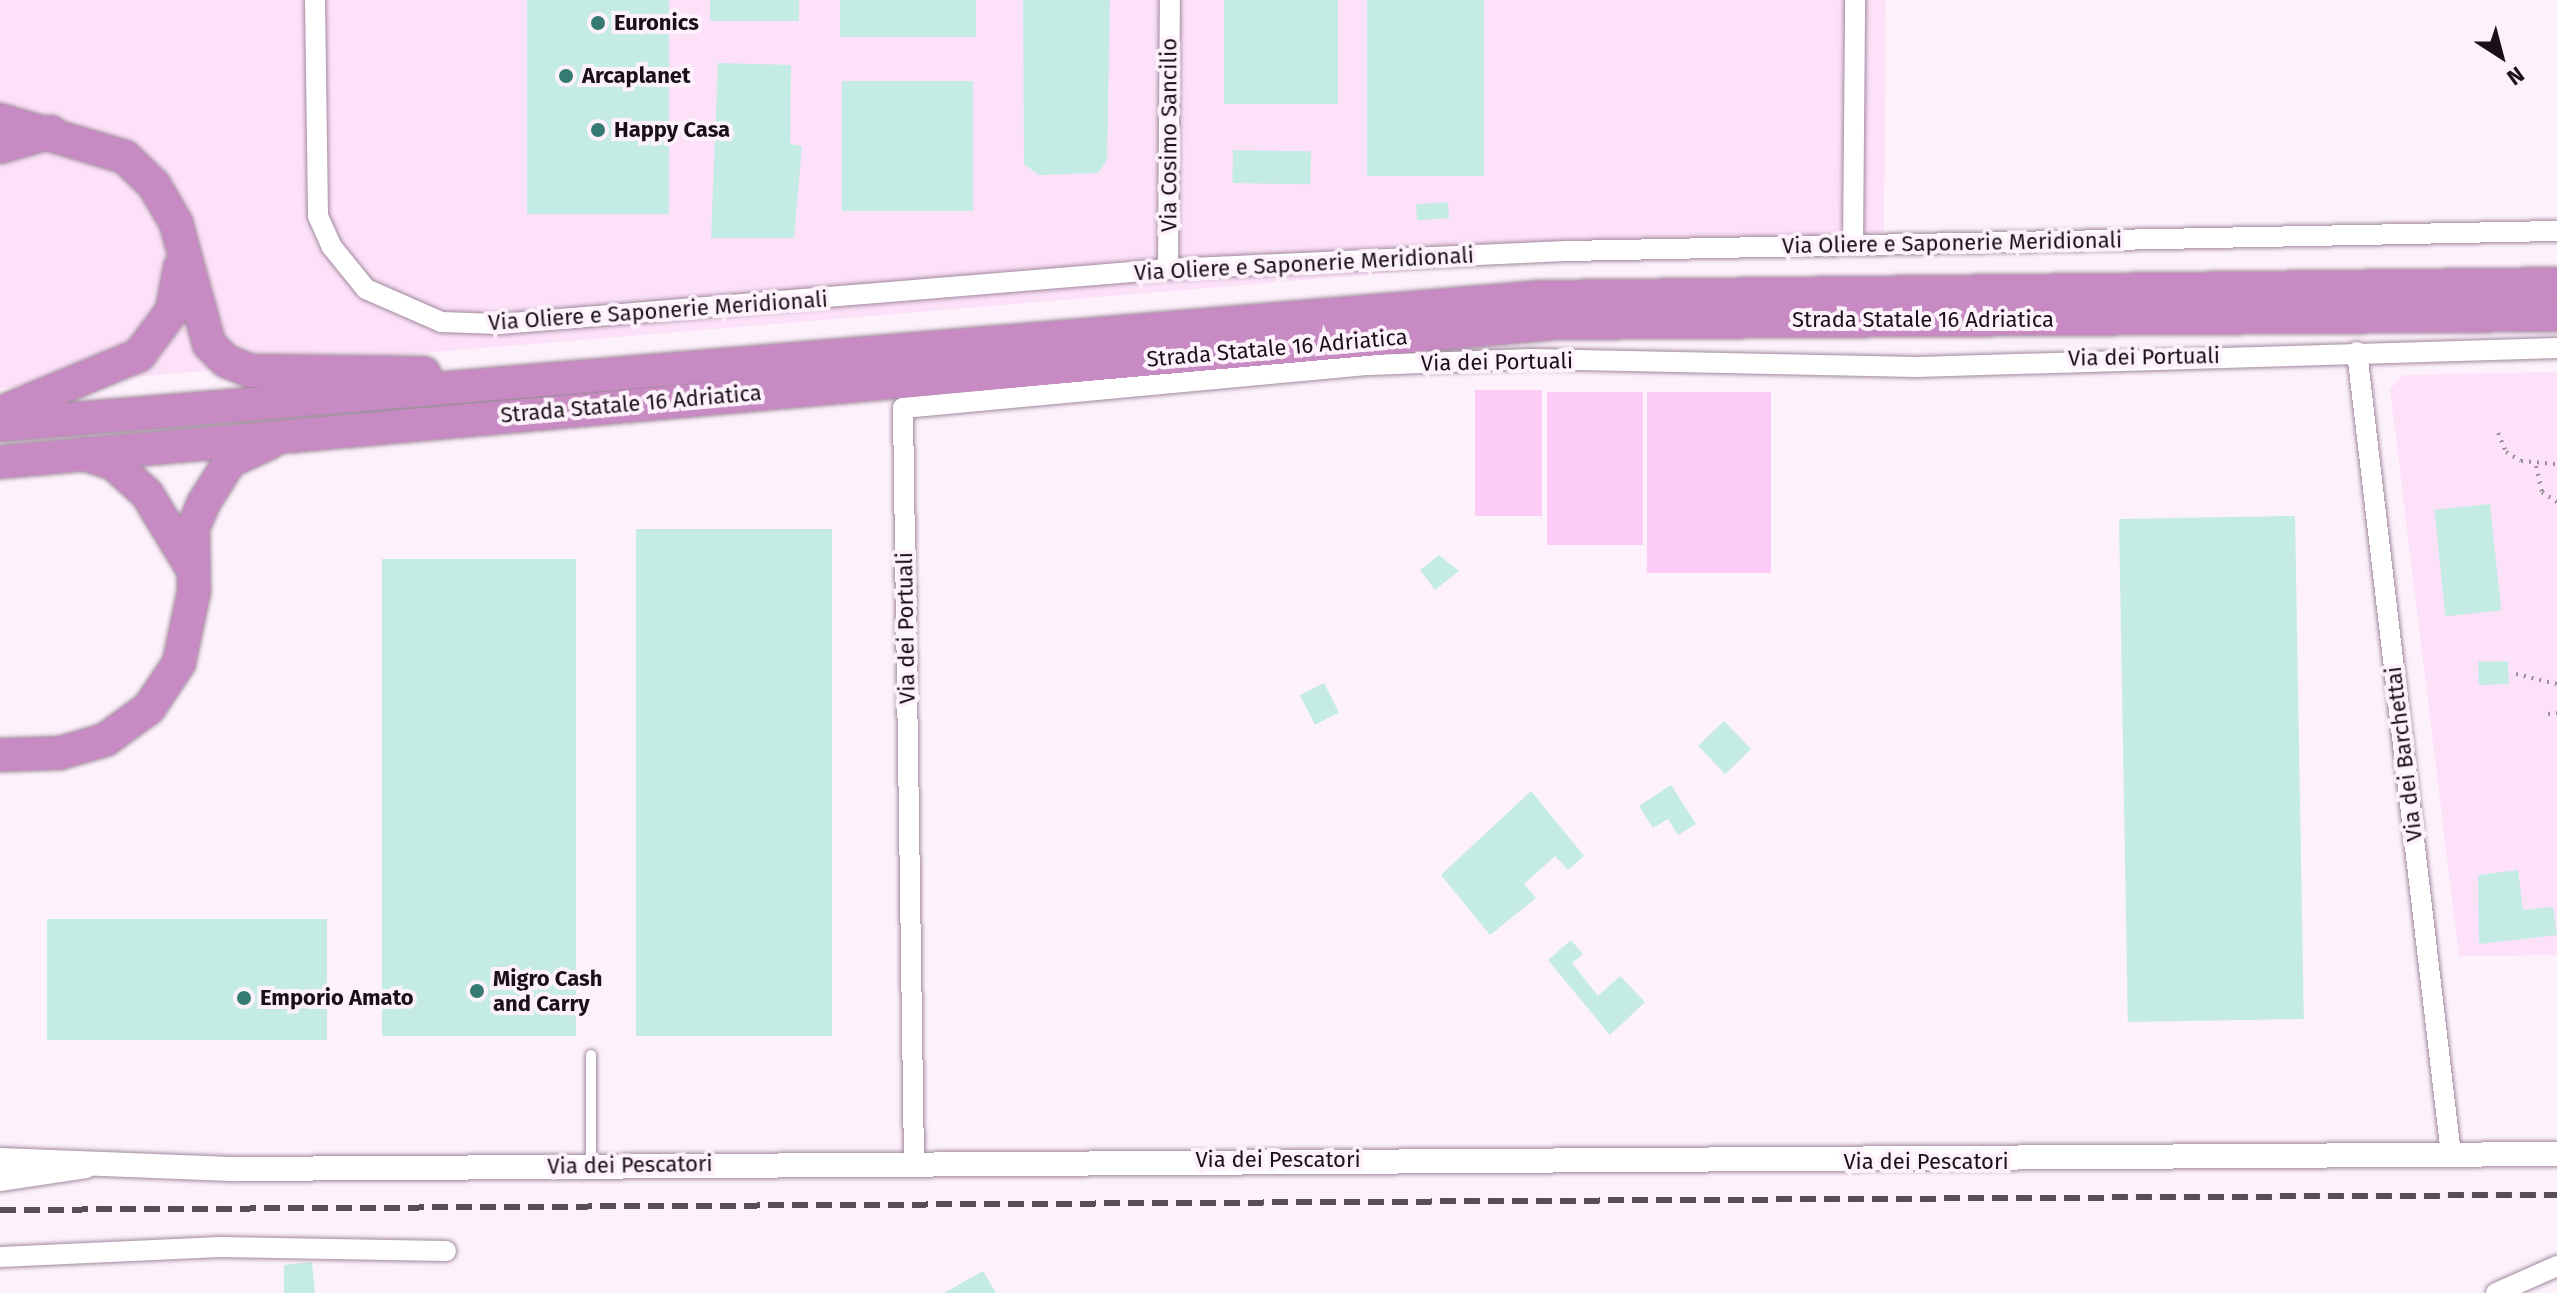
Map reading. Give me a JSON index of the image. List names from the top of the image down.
{
  "streets": {
    "highway": ["Strada Statale 16 Adriatica"],
    "street": [
      "Via Cosimo Sancilio",
      "Via Oliere e Saponerie Meridionali",
      "Via dei Portuali",
      "Via dei Barchettai",
      "Via dei Pescatori"
    ]
  },
  "crossings": [
    ["Via Cosimo Sancilio", "Via Oliere e Saponerie Meridionali"],
    ["Via dei Portuali", "Via dei Barchettai"],
    ["Via dei Portuali", "Via dei Pescatori"],
    ["Via dei Barchettai", "Via dei Pescatori"]
  ],
  "places": [
    "Euronics",
    "Arcaplanet",
    "Happy Casa",
    "Migro Cash and Carry",
    "Emporio Amato"
  ],
  "north": "bottom right"
}
